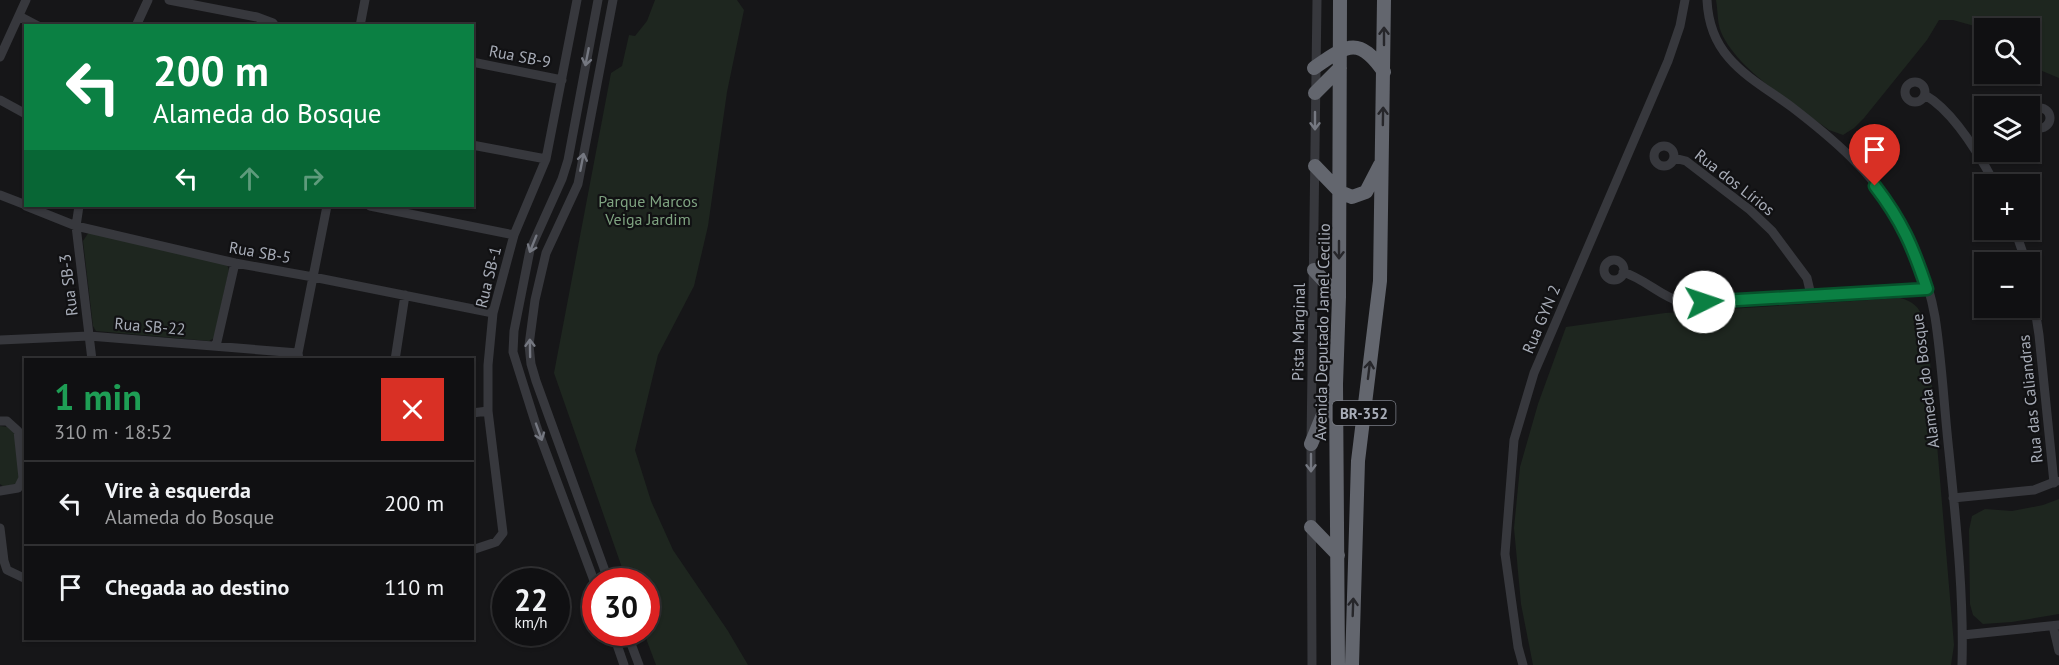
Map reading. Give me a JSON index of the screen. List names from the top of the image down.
{
  "streets": {
    "highway": ["Avenida Deputado Jamel Cecilio", "BR-352"],
    "street": [
      "Rua SB-9",
      "Rua dos Lírios",
      "Rua SB-5",
      "Rua SB-1",
      "Rua SB-3",
      "Rua GYN 2",
      "Rua SB-22",
      "Pista Marginal",
      "Alameda do Bosque",
      "Rua das Caliandras"
    ]
  },
  "crossings": [
    ["Rua SB-9", "Rua SB-1"],
    ["Rua SB-5", "Rua SB-1"],
    ["Rua SB-5", "Rua SB-3"],
    ["Rua SB-3", "Rua SB-22"]
  ],
  "parks": ["Parque Marcos Veiga Jardim"],
  "page": {
    "map_buttons": ["+", "−"],
    "turn": ["200 m", "Alameda do Bosque"],
    "heading": ["1 min", "310 m · 18:52"],
    "list": [
      {
        "name": "Vire à esquerda",
        "note": "Alameda do Bosque",
        "value": "200 m"
      },
      {
        "name": "Chegada ao destino",
        "value": "110 m"
      }
    ],
    "speed": "22 km/h",
    "limit": "30"
  }
}
